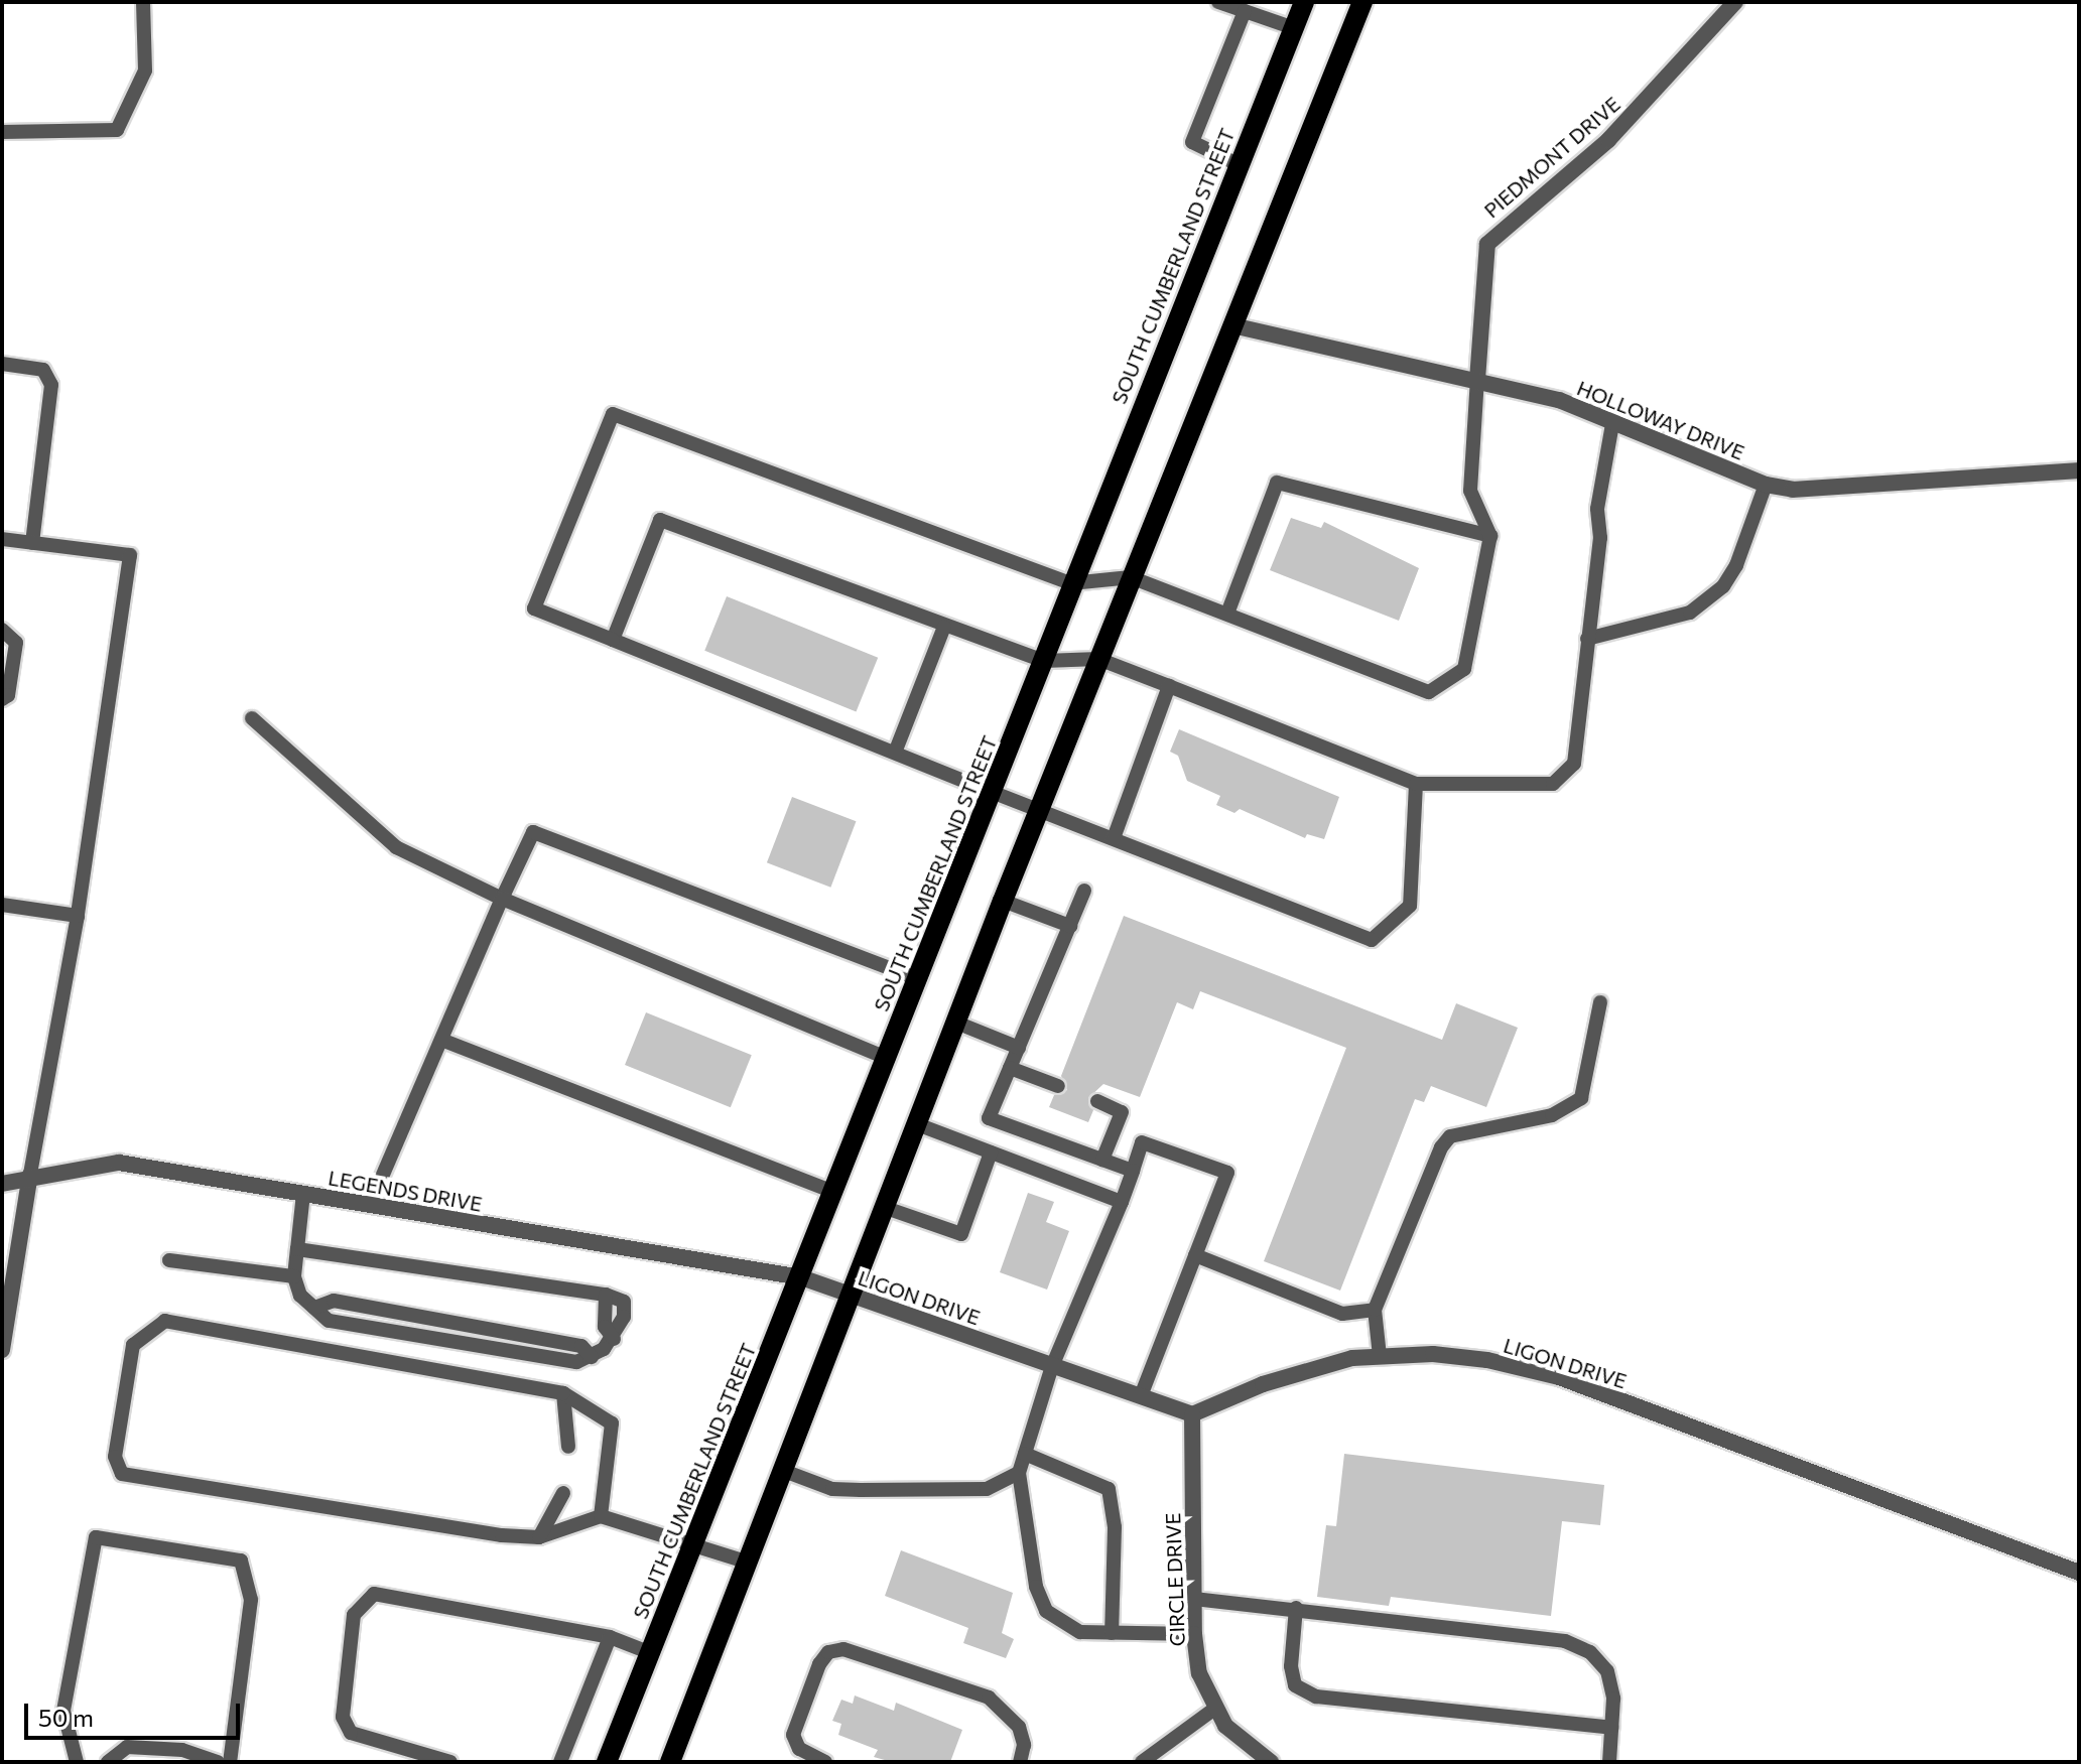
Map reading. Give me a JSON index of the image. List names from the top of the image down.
{
  "streets": {
    "main road": ["SOUTH CUMBERLAND STREET"],
    "street": [
      "PIEDMONT DRIVE",
      "HOLLOWAY DRIVE",
      "LEGENDS DRIVE",
      "LIGON DRIVE",
      "CIRCLE DRIVE"
    ]
  },
  "crossings": [
    ["PIEDMONT DRIVE", "HOLLOWAY DRIVE"],
    ["SOUTH CUMBERLAND STREET", "LEGENDS DRIVE"],
    ["SOUTH CUMBERLAND STREET", "LIGON DRIVE"],
    ["LEGENDS DRIVE", "LIGON DRIVE"],
    ["LIGON DRIVE", "CIRCLE DRIVE"]
  ],
  "scale_bar": "50 m"
}
